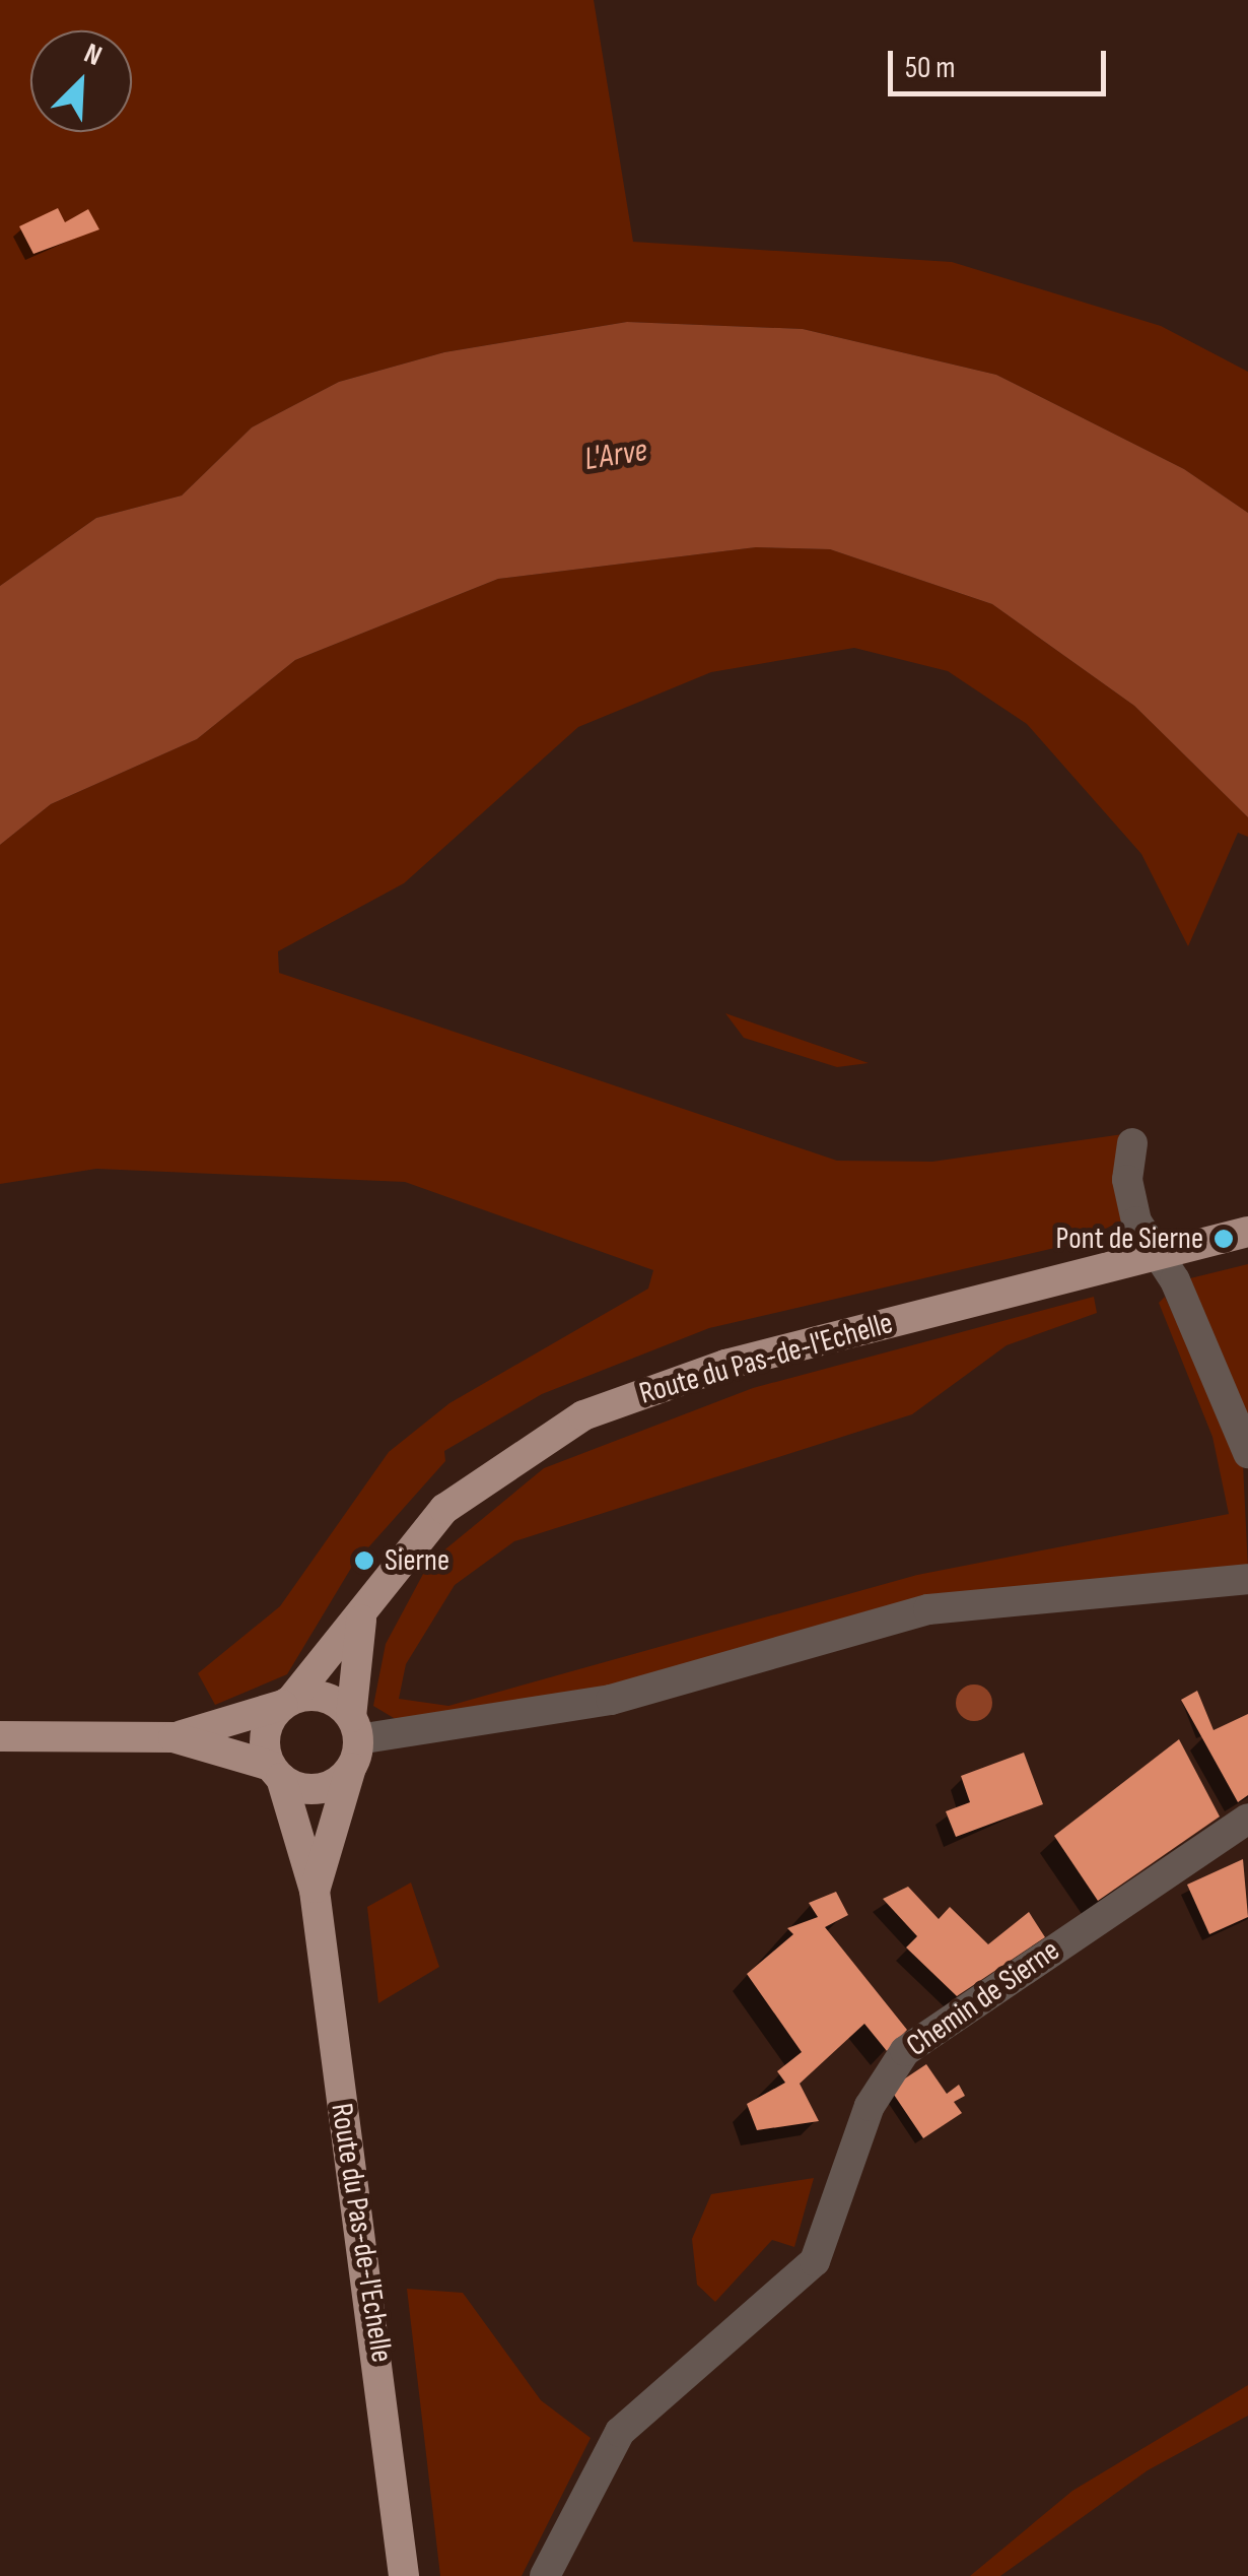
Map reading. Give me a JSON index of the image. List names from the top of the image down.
{
  "streets": {
    "main road": ["Route du Pas-de-l'Echelle"],
    "street": ["Chemin de Sierne"]
  },
  "water": ["L'Arve"],
  "places": ["Pont de Sierne", "Sierne"],
  "scale_bar": "50 m",
  "north": "top right"
}
